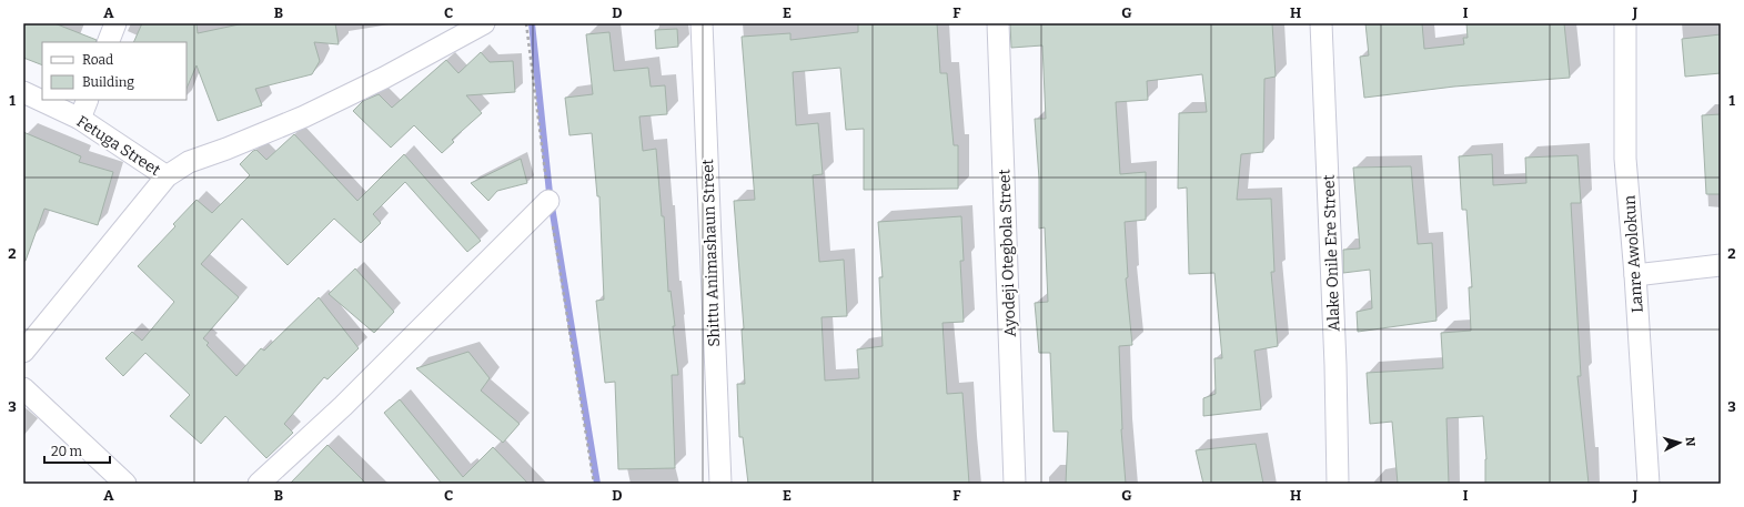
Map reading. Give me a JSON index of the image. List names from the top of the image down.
{
  "streets": {
    "street": [
      "Fetuga Street",
      "Shittu Animashaun Street",
      "Ayodeji Otegbola Street",
      "Alake Onile Ere Street",
      "Lanre Awolokun"
    ]
  },
  "legend": ["Road", "Building"],
  "scale_bar": "20 m",
  "north": "right",
  "grid": {
    "columns": [
      "A",
      "B",
      "C",
      "D",
      "E",
      "F",
      "G",
      "H",
      "I",
      "J"
    ],
    "rows": ["1", "2", "3"]
  }
}
